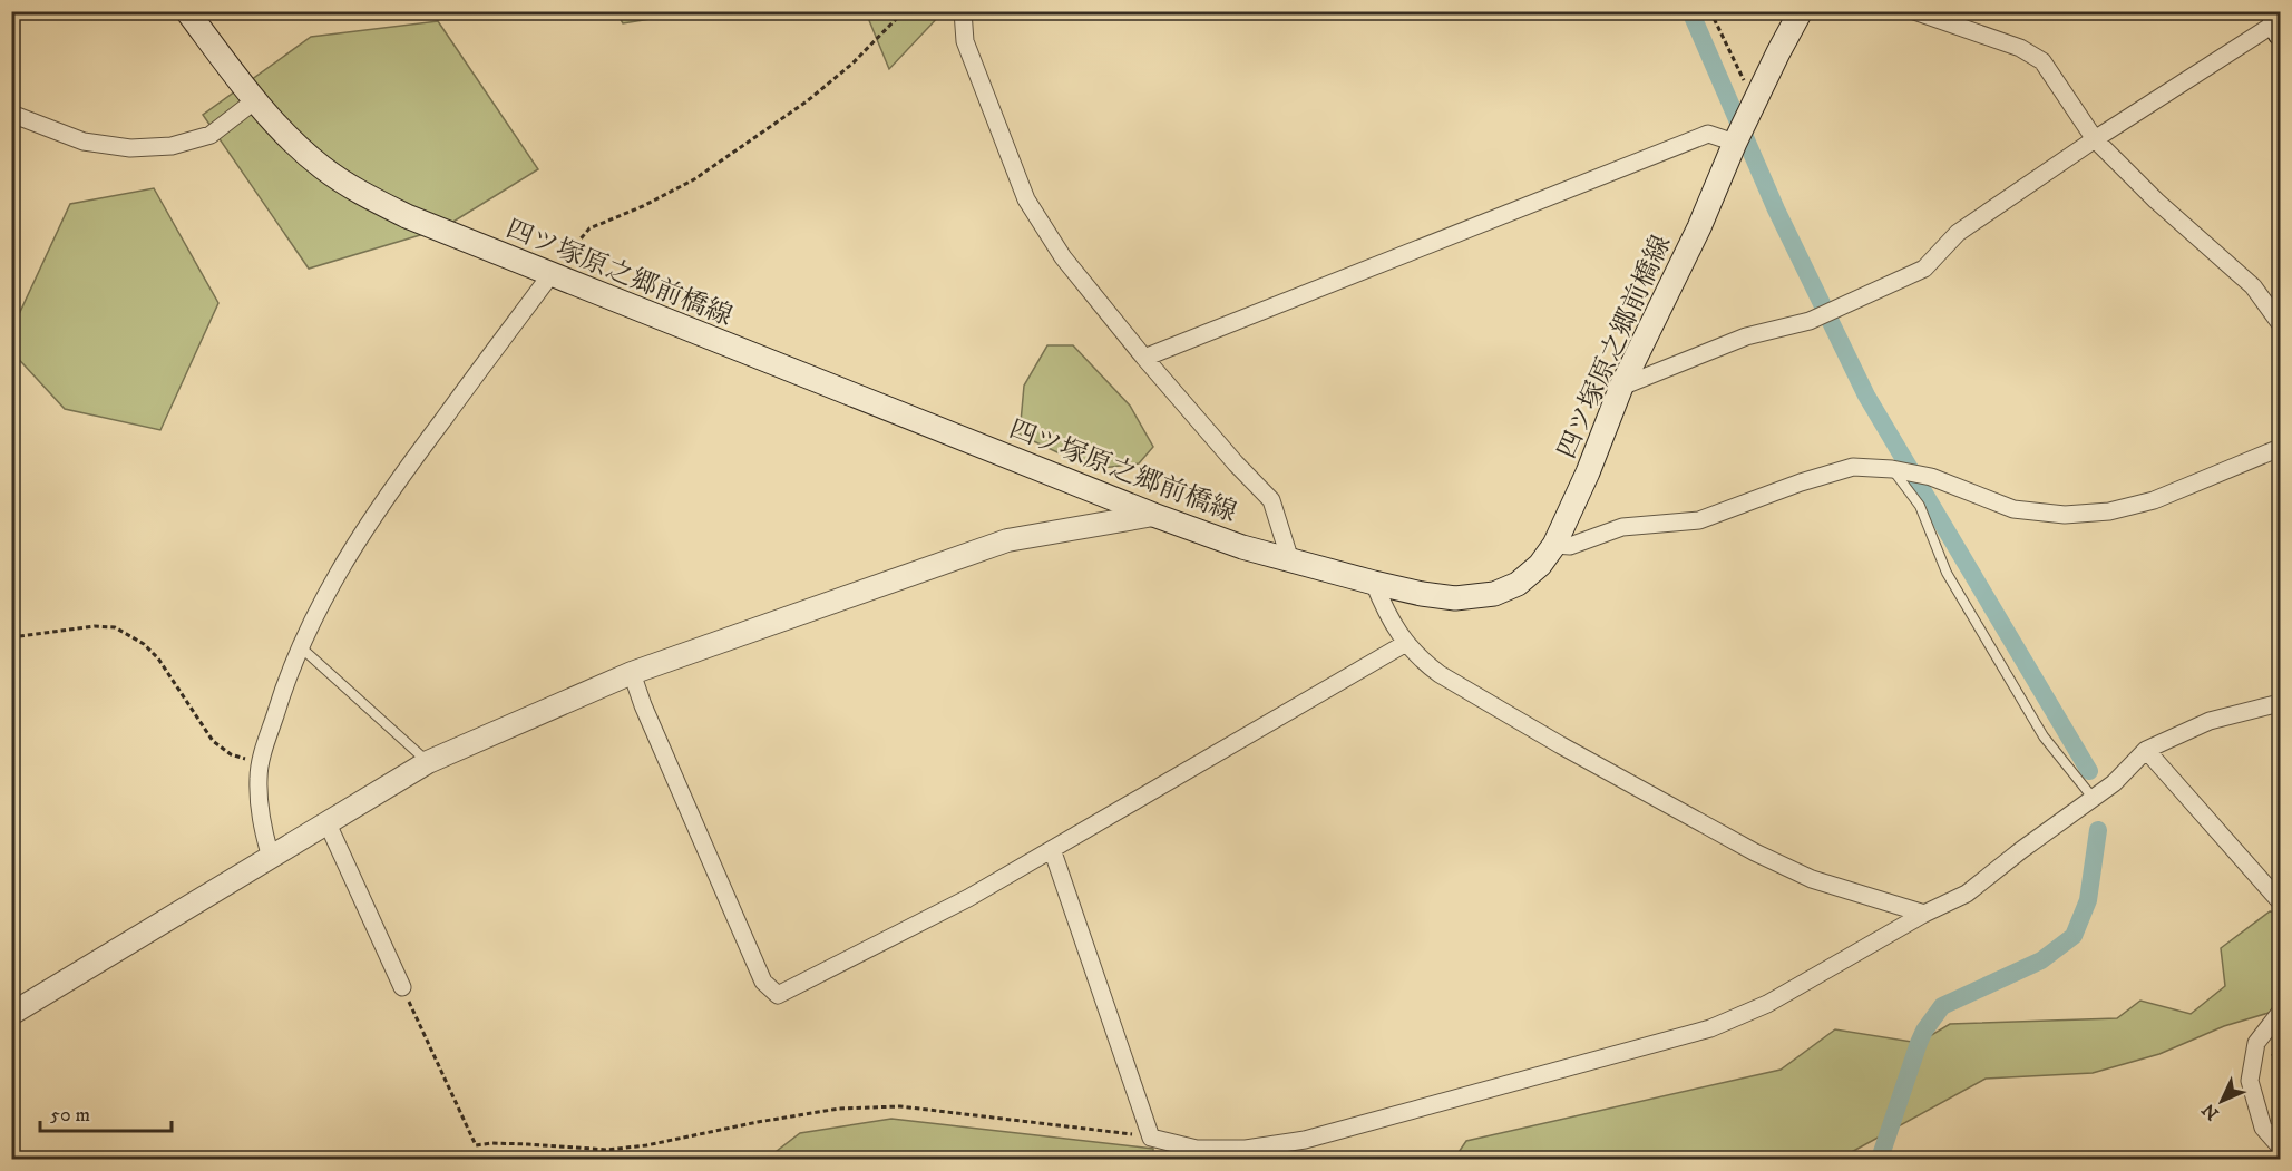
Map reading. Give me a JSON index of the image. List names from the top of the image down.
{
  "streets": {
    "main road": ["四ツ塚原之郷前橋線"]
  },
  "scale_bar": "50 m",
  "north": "bottom left"
}
